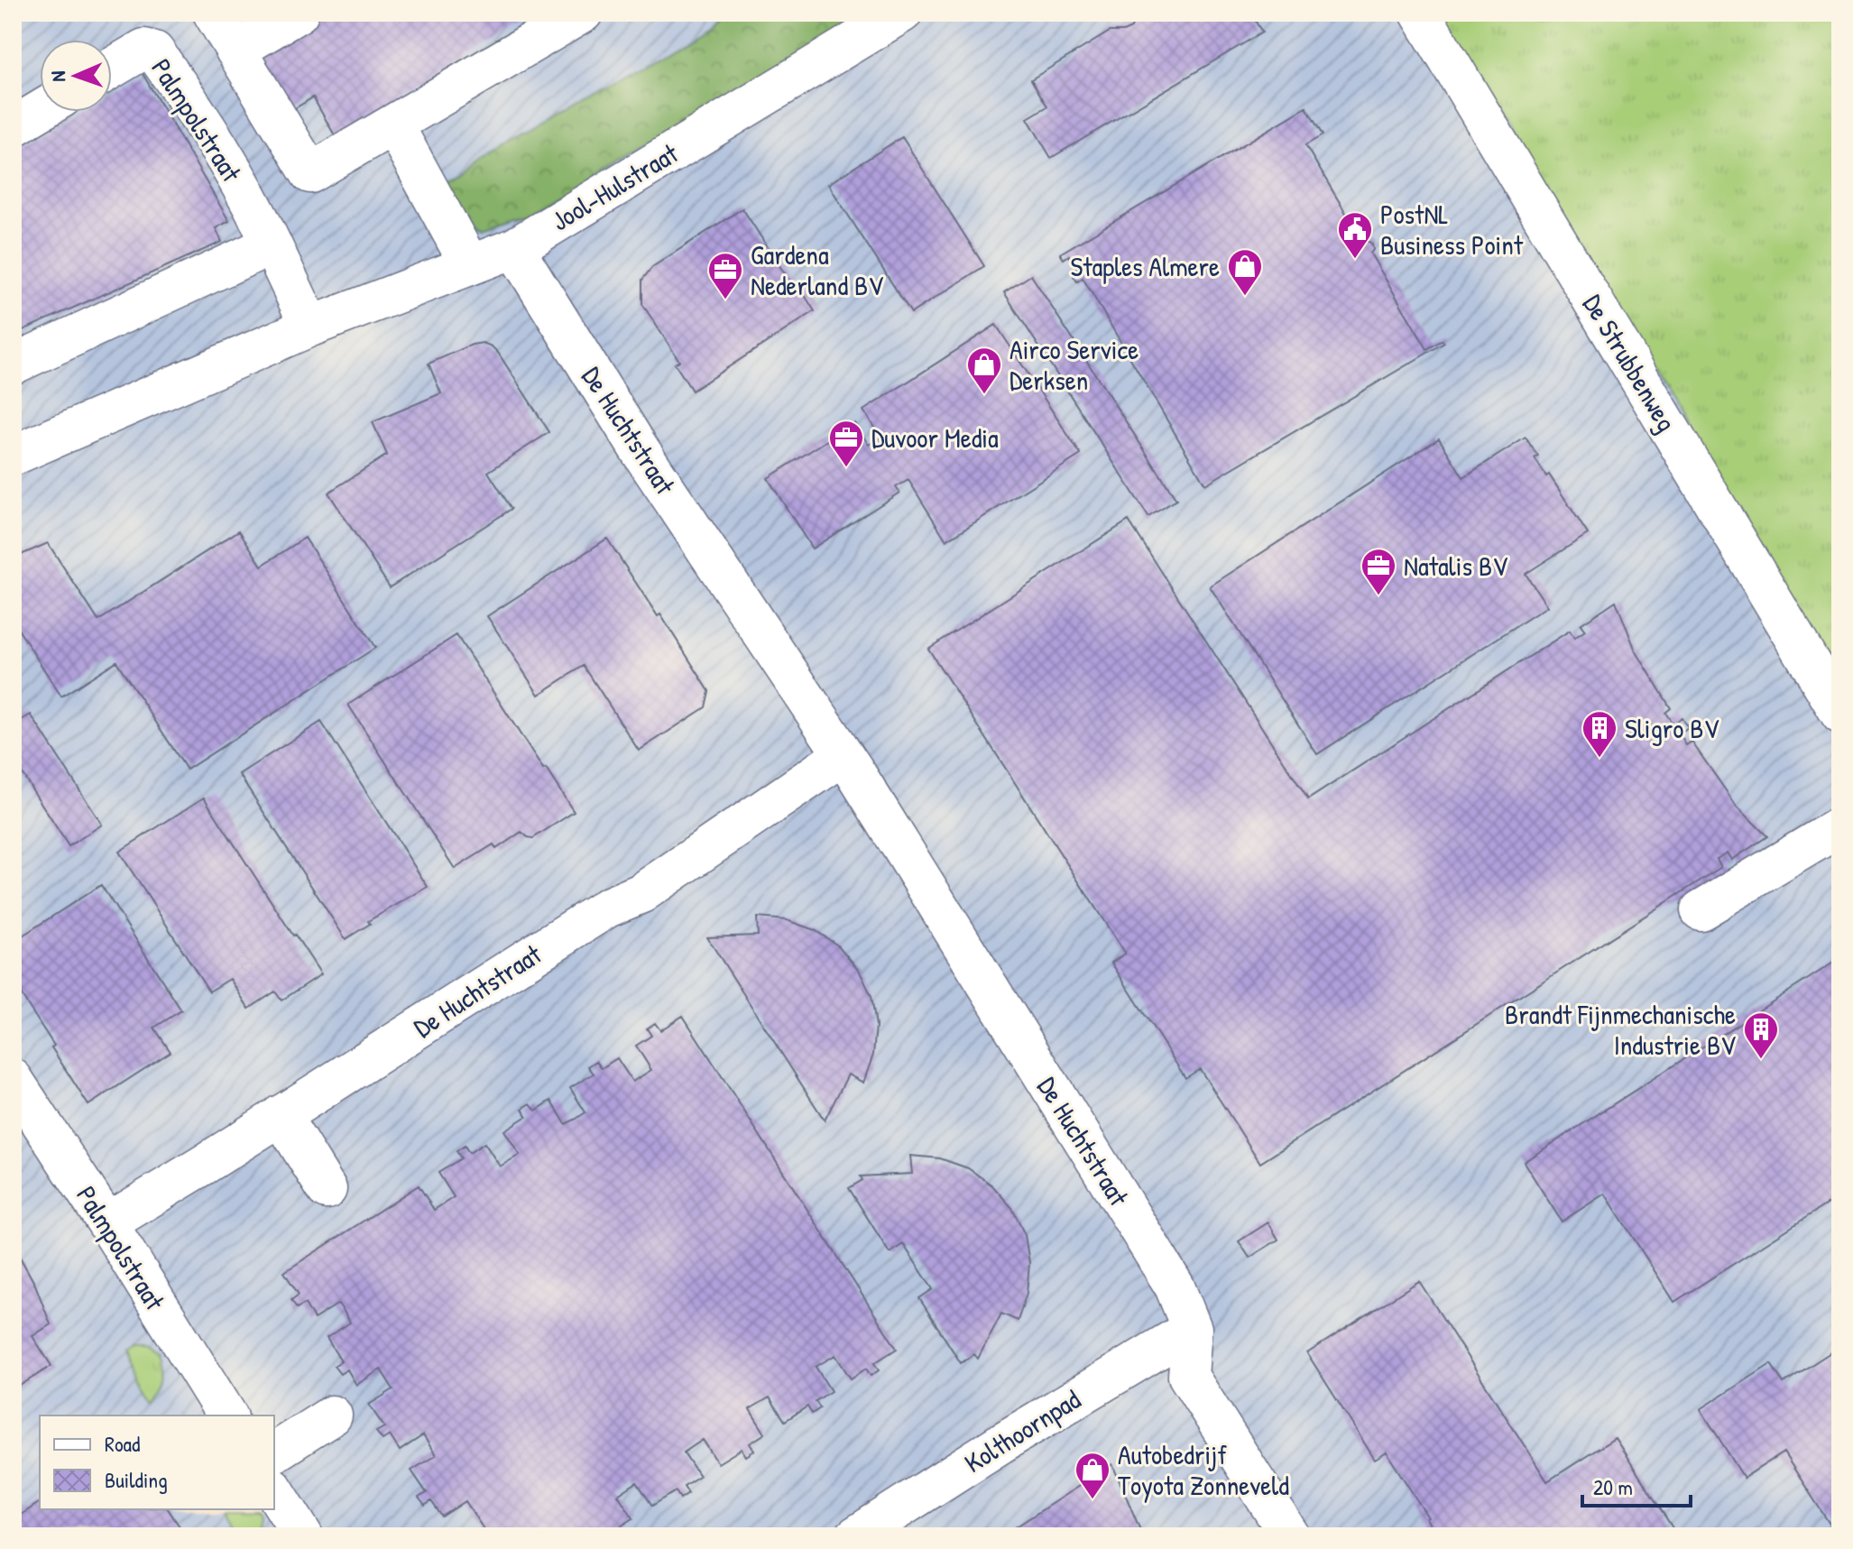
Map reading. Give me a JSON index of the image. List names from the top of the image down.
{
  "streets": {
    "street": [
      "Palmpolstraat",
      "Jool-Hulstraat",
      "De Strubbenweg",
      "De Huchtstraat",
      "Kolthoornpad"
    ]
  },
  "crossings": [
    ["Palmpolstraat", "De Huchtstraat"],
    ["Jool-Hulstraat", "De Huchtstraat"],
    ["De Huchtstraat", "Kolthoornpad"]
  ],
  "places": {
    "public building": ["PostNL Business Point"],
    "shop": ["Staples Almere", "Airco Service Derksen", "Autobedrijf Toyota Zonneveld"],
    "office": ["Gardena Nederland BV", "Duvoor Media", "Natalis BV"],
    "building": ["Sligro BV", "Brandt Fijnmechanische Industrie BV"]
  },
  "legend": ["Road", "Building"],
  "scale_bar": "20 m",
  "north": "left"
}
